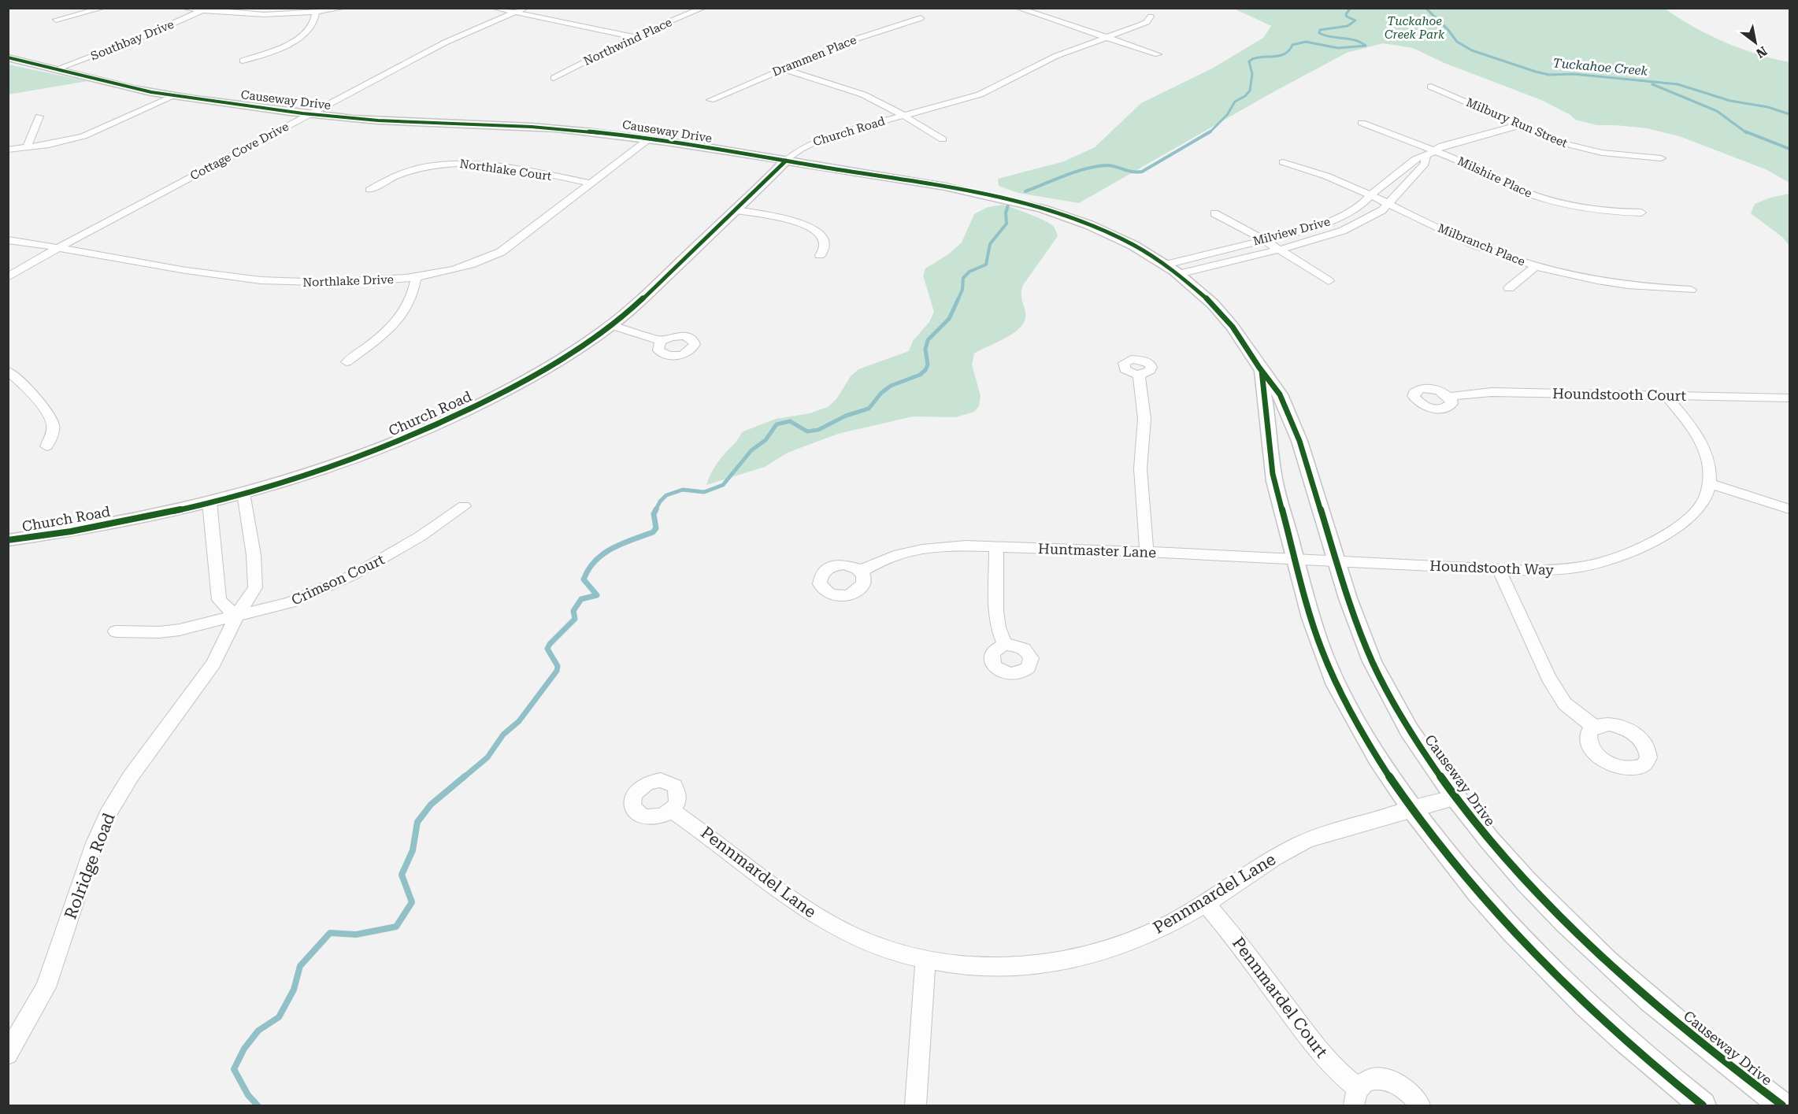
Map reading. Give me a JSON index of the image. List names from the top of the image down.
{
  "streets": {
    "street": [
      "Southbay Drive",
      "Northwind Place",
      "Drammen Place",
      "Causeway Drive",
      "Milbury Run Street",
      "Church Road",
      "Cottage Cove Drive",
      "Northlake Court",
      "Milshire Place",
      "Milview Drive",
      "Milbranch Place",
      "Northlake Drive",
      "Houndstooth Court",
      "Huntmaster Lane",
      "Houndstooth Way",
      "Crimson Court",
      "Rolridge Road",
      "Pennmardel Lane",
      "Pennmardel Court"
    ]
  },
  "crossings": [
    ["Southbay Drive", "Causeway Drive"],
    ["Causeway Drive", "Church Road"],
    ["Causeway Drive", "Cottage Cove Drive"],
    ["Causeway Drive", "Milview Drive"],
    ["Causeway Drive", "Northlake Drive"],
    ["Causeway Drive", "Huntmaster Lane"],
    ["Causeway Drive", "Houndstooth Way"],
    ["Causeway Drive", "Pennmardel Lane"],
    ["Milbury Run Street", "Milview Drive"],
    ["Church Road", "Rolridge Road"],
    ["Cottage Cove Drive", "Northlake Drive"],
    ["Northlake Court", "Northlake Drive"],
    ["Milshire Place", "Milview Drive"],
    ["Milview Drive", "Milbranch Place"],
    ["Houndstooth Court", "Houndstooth Way"],
    ["Huntmaster Lane", "Houndstooth Way"],
    ["Crimson Court", "Rolridge Road"],
    ["Pennmardel Lane", "Pennmardel Court"]
  ],
  "water": ["Tuckahoe Creek"],
  "parks": ["Tuckahoe Creek Park"],
  "north": "bottom right"
}
